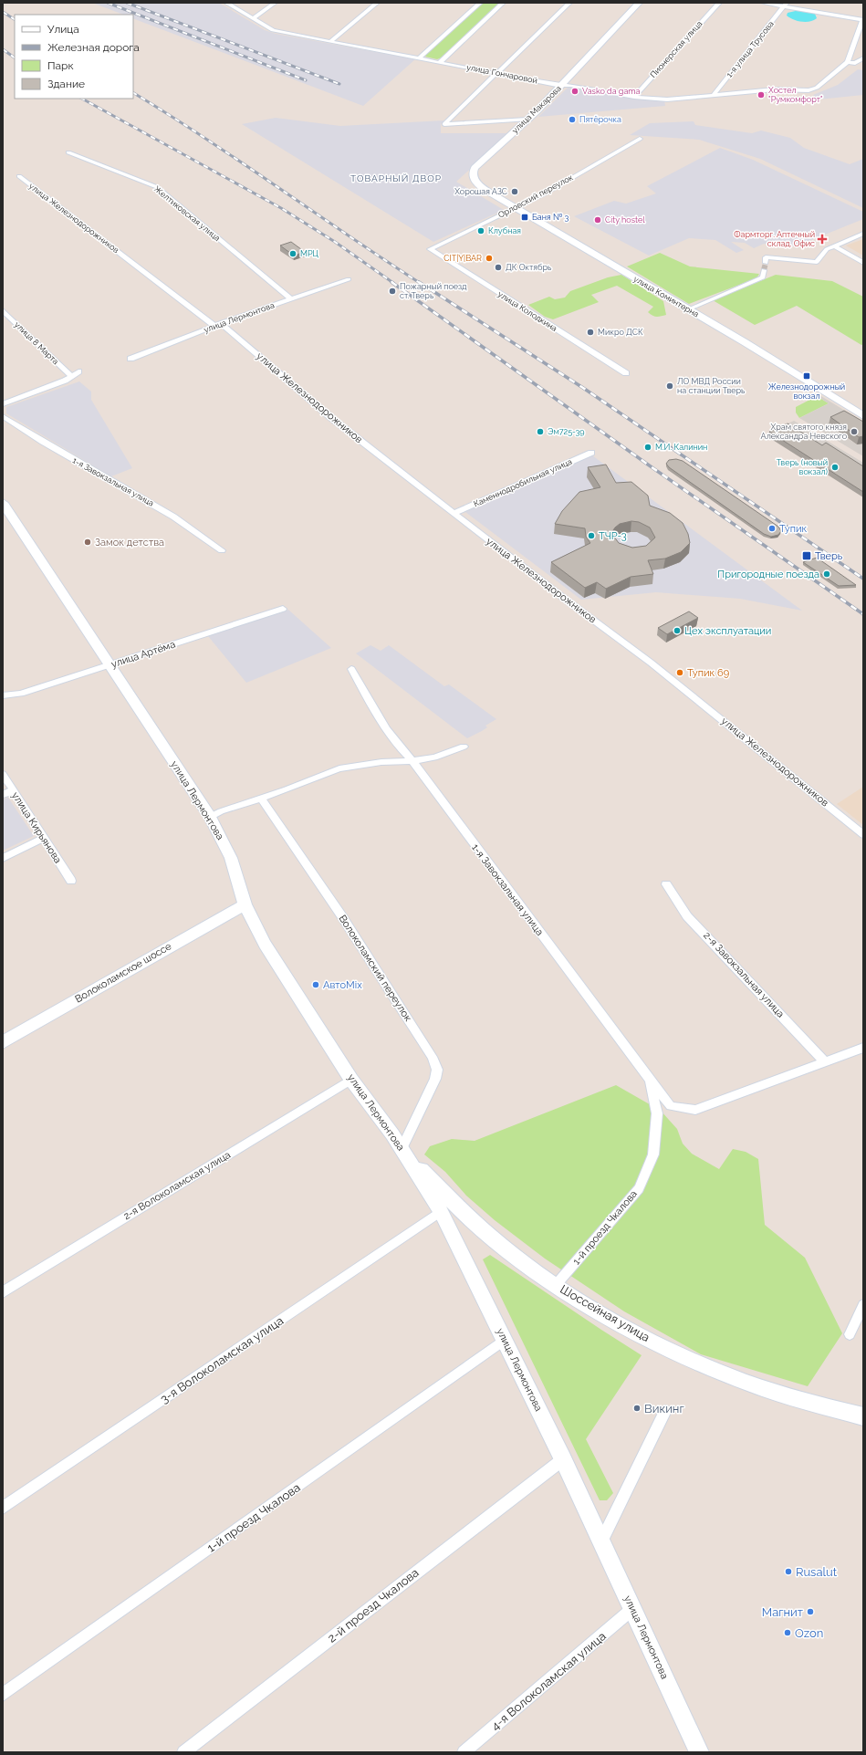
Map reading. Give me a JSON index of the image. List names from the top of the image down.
{
  "streets": {
    "main road": [
      "улица Макарова",
      "улица Коминтерна",
      "улица Лермонтова",
      "Волоколамское шоссе",
      "Шоссейная улица"
    ],
    "street": [
      "Пионерская улица",
      "1-я улица Трусова",
      "улица Гончаровой",
      "Орловский переулок",
      "Желтиковская улица",
      "улица Железнодорожников",
      "улица Колодкина",
      "улица 8 Марта",
      "1-я Завокзальная улица",
      "Каменнодробильная улица",
      "улица Артёма",
      "улица Кирьянова",
      "Волоколамский переулок",
      "2-я Завокзальная улица",
      "2-я Волоколамская улица",
      "1-й проезд Чкалова",
      "3-я Волоколамская улица",
      "2-й проезд Чкалова",
      "4-я Волоколамская улица"
    ]
  },
  "crossings": [
    ["Пионерская улица", "улица Гончаровой"],
    ["1-я улица Трусова", "улица Гончаровой"],
    ["улица Гончаровой", "улица Макарова"],
    ["улица Макарова", "Орловский переулок"],
    ["улица Макарова", "улица Коминтерна"],
    ["Орловский переулок", "улица Коминтерна"],
    ["Орловский переулок", "улица Колодкина"],
    ["Желтиковская улица", "улица Лермонтова"],
    ["улица Железнодорожников", "улица Лермонтова"],
    ["улица Железнодорожников", "Каменнодробильная улица"],
    ["улица Лермонтова", "улица Артёма"],
    ["улица Лермонтова", "Волоколамский переулок"],
    ["улица Лермонтова", "Волоколамское шоссе"],
    ["улица Лермонтова", "2-я Волоколамская улица"],
    ["улица Лермонтова", "1-й проезд Чкалова"],
    ["улица Лермонтова", "Шоссейная улица"],
    ["улица Лермонтова", "3-я Волоколамская улица"],
    ["улица Лермонтова", "2-й проезд Чкалова"],
    ["улица Лермонтова", "4-я Волоколамская улица"],
    ["1-я Завокзальная улица", "2-я Завокзальная улица"],
    ["1-я Завокзальная улица", "1-й проезд Чкалова"],
    ["Волоколамский переулок", "Шоссейная улица"],
    ["1-й проезд Чкалова", "Шоссейная улица"]
  ],
  "districts": ["ТОВАРНЫЙ ДВОР"],
  "places": {
    "other": [
      "Vasko da gama",
      "Хостел \"Румкомфорт\"",
      "Пятёрочка",
      "Хорошая АЗС",
      "City hostel",
      "Клубная",
      "МРЦ",
      "CIT|Y|BAR",
      "ДК Октябрь",
      "Пожарный поезд ст. Тверь",
      "Микро ДСК",
      "ЛО МВД России на станции Тверь",
      "Эм725-39",
      "Храм святого князя Александра Невского",
      "М.И. Калинин",
      "Тверь (новый вокзал)",
      "Тупик",
      "ТЧР-3",
      "Замок детства",
      "Пригородные поезда",
      "Цех эксплуатации",
      "Тупик 69",
      "АвтоMix",
      "Викинг",
      "Rusalut",
      "Магнит",
      "Ozon"
    ],
    "transit": ["Баня № 3", "Железнодорожный вокзал", "Тверь"],
    "health": ["Фармторг. Аптечный склад. Офис"]
  },
  "legend": [
    "Улица",
    "Железная дорога",
    "Парк",
    "Здание"
  ]
}
